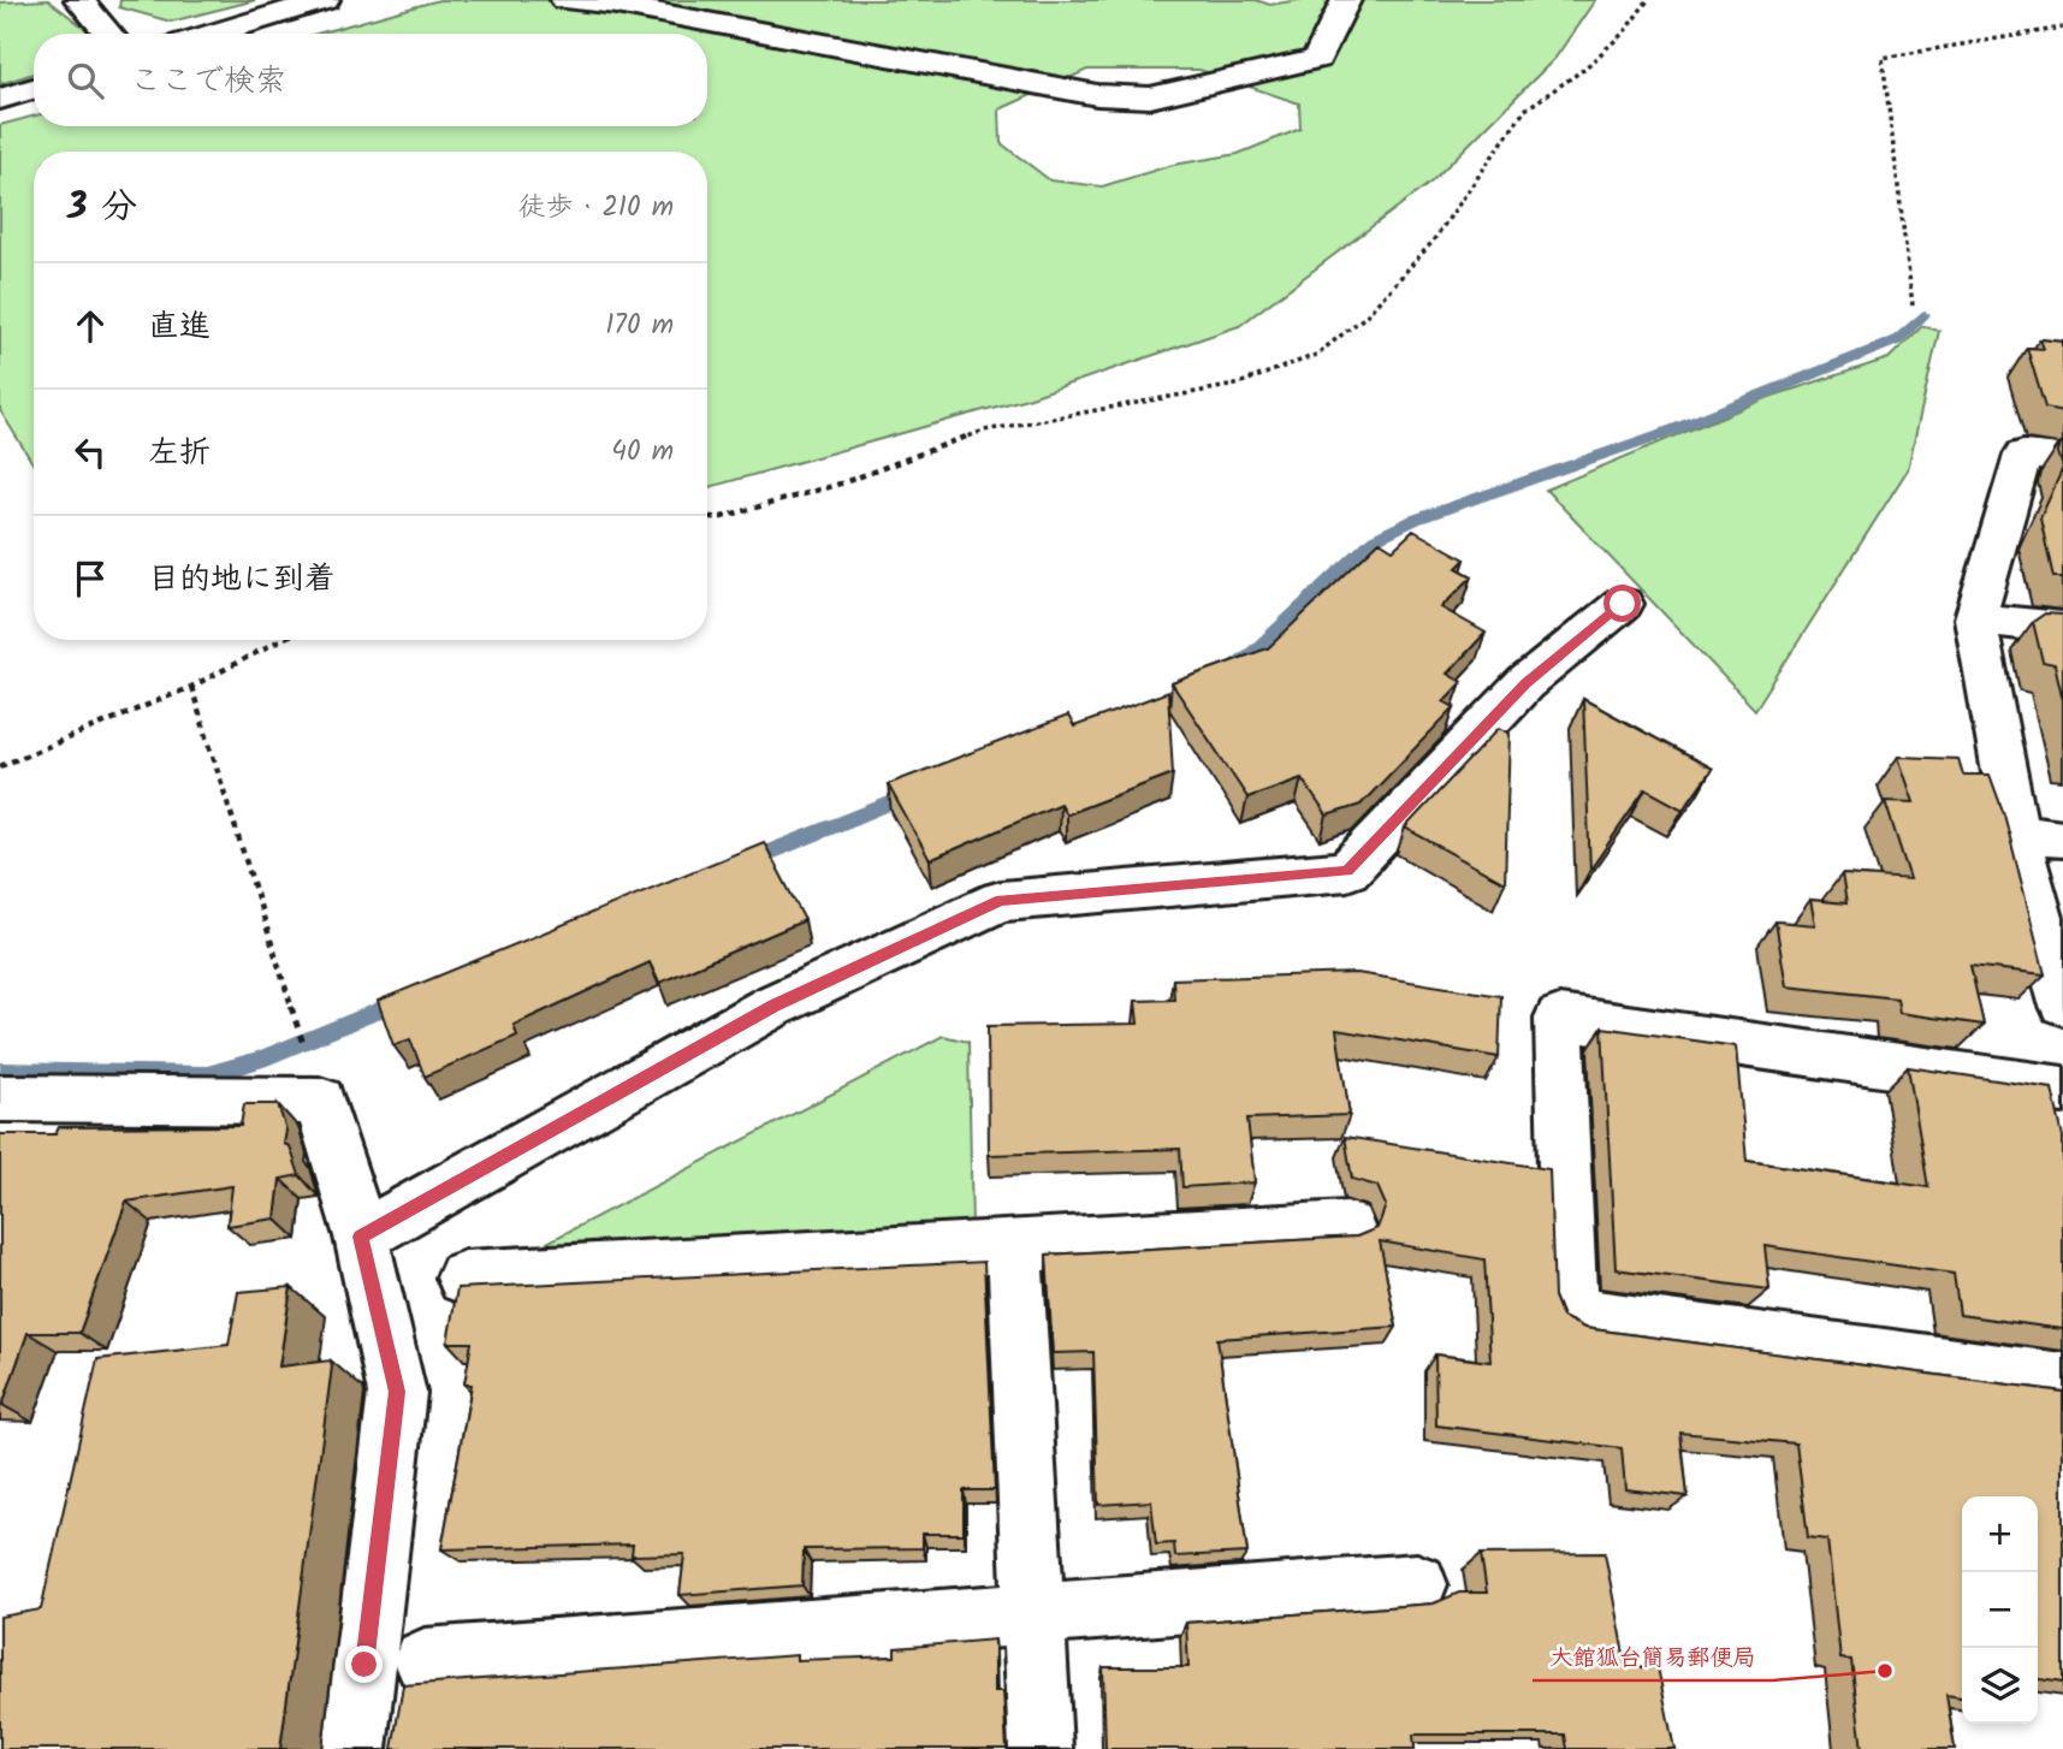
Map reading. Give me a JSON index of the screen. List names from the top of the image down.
{
  "places": ["大館狐台簡易郵便局"],
  "page": {
    "search": "ここで検索",
    "heading": ["3 分", "徒歩 · 210 m"],
    "list": [
      ["直進", "170 m"],
      ["左折", "40 m"],
      "目的地に到着"
    ],
    "map_buttons": ["+", "−"]
  }
}
